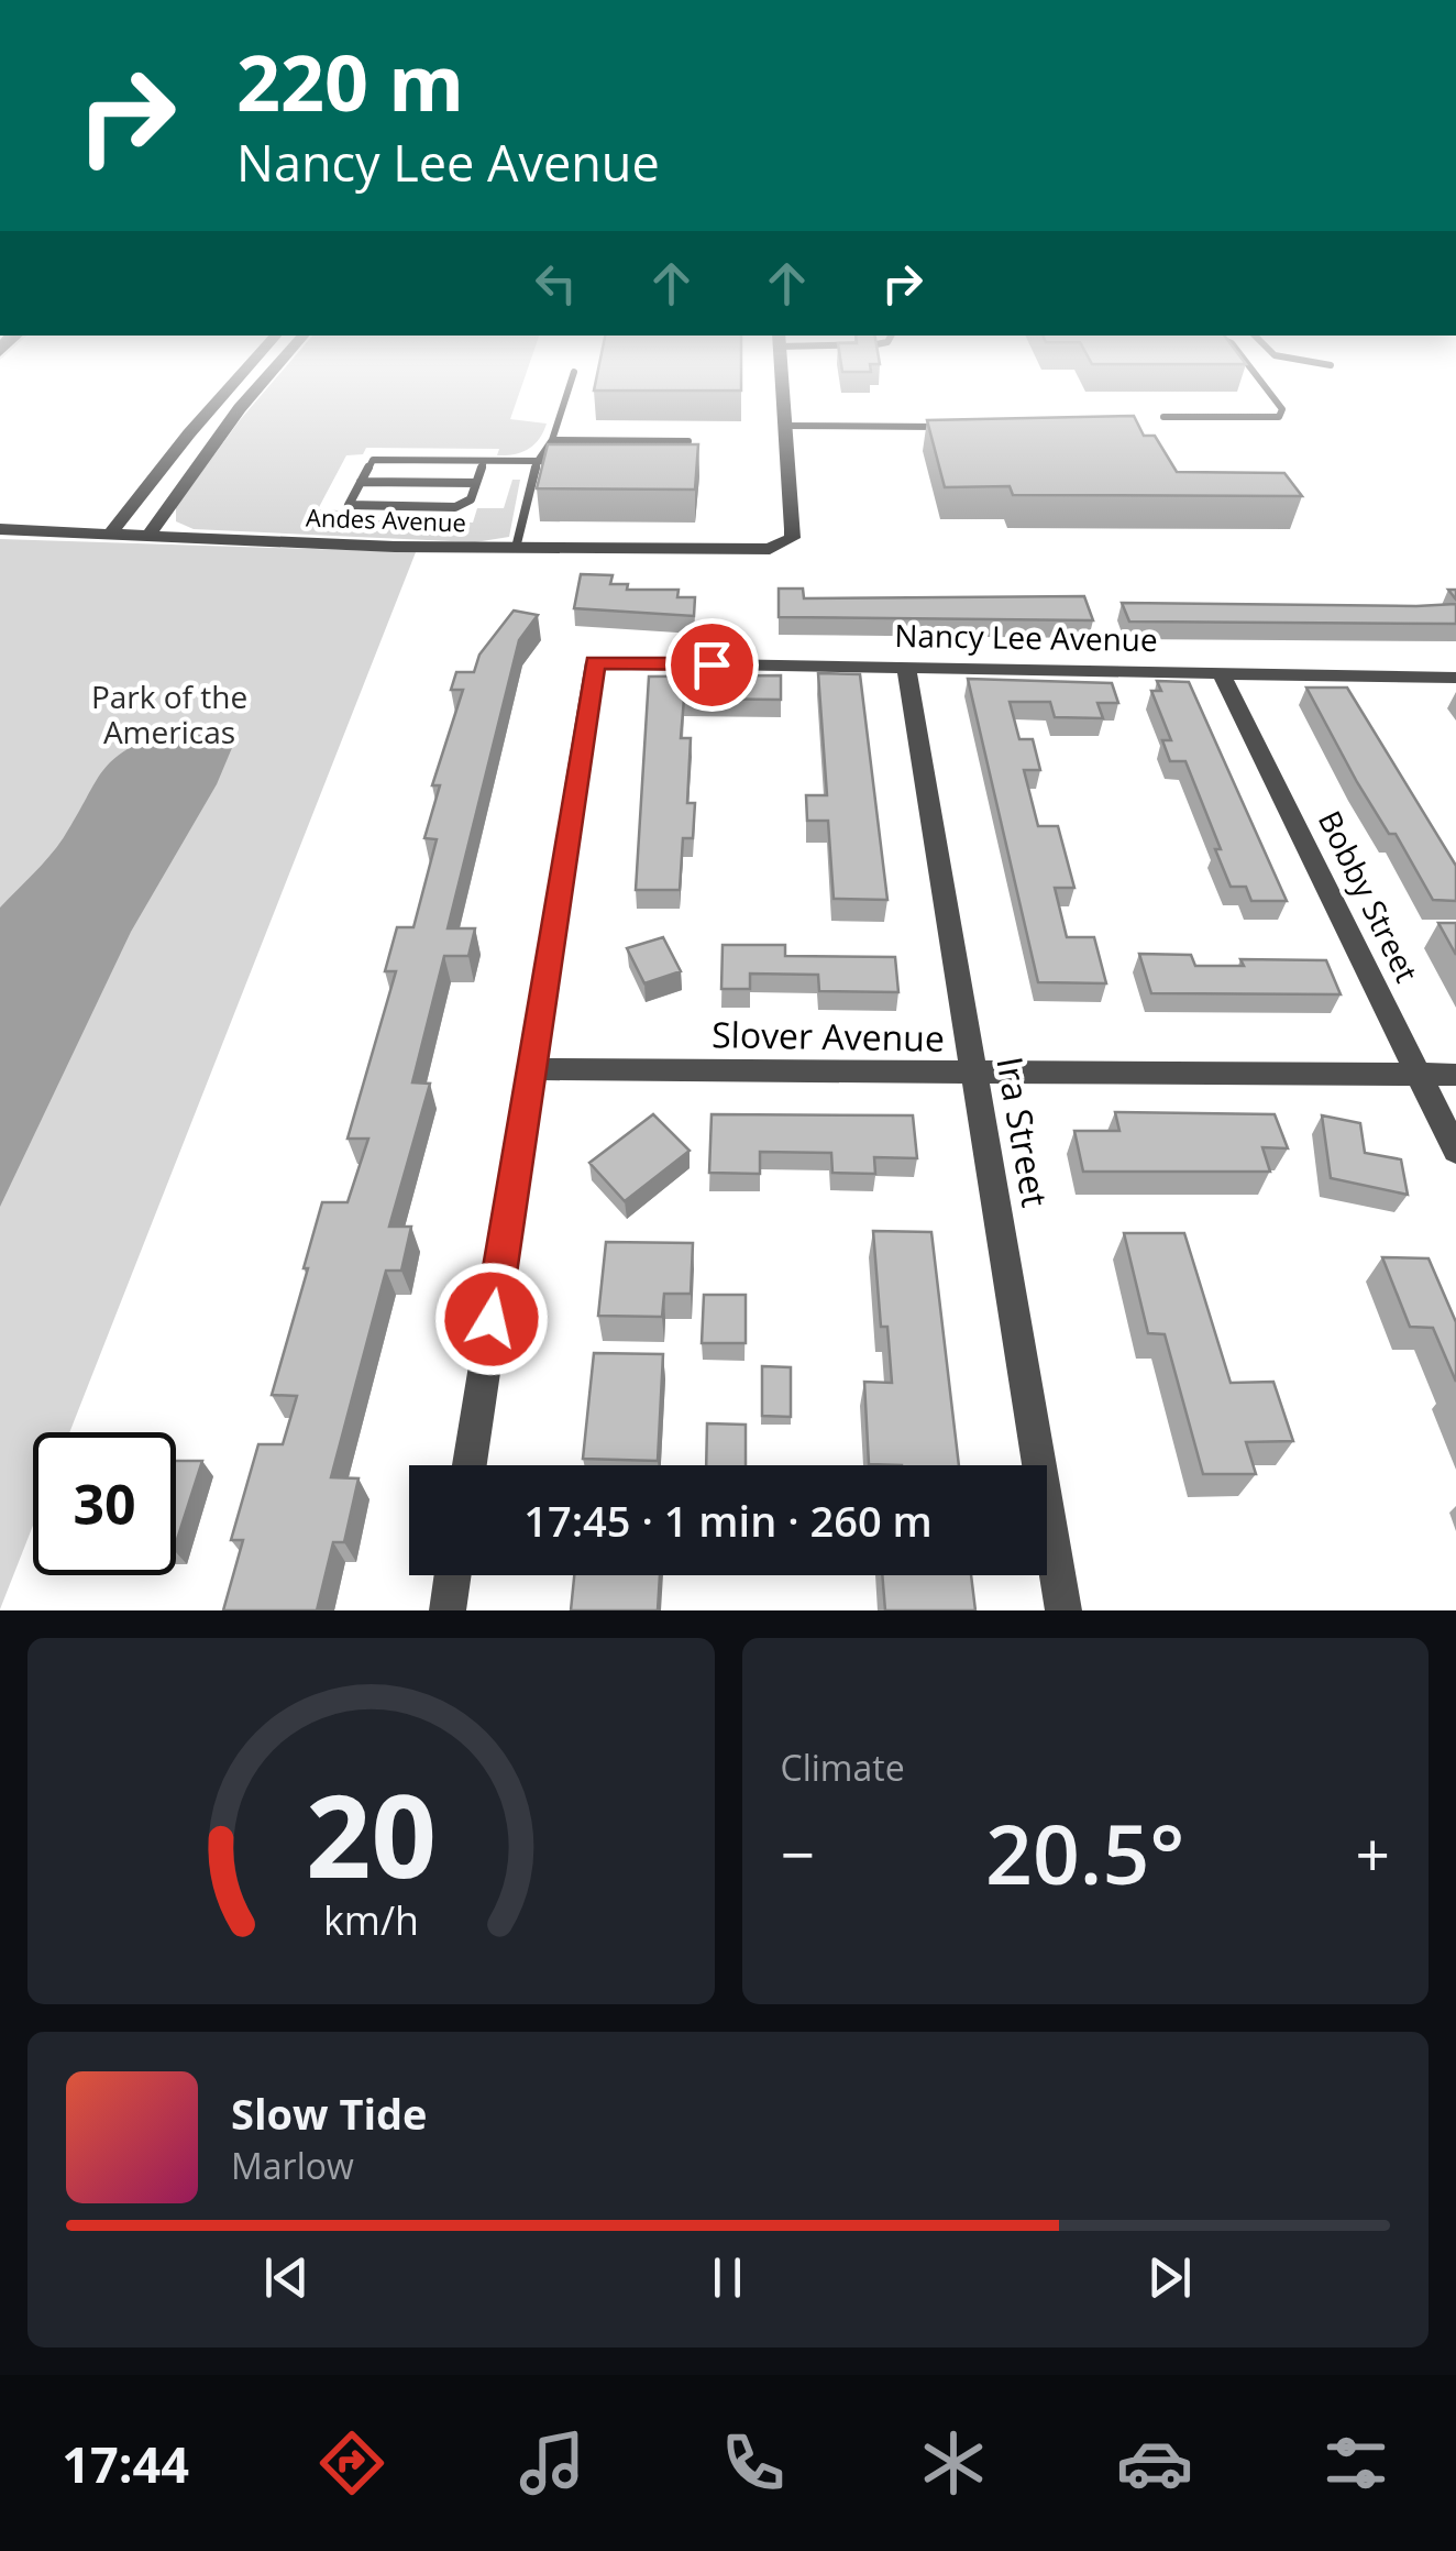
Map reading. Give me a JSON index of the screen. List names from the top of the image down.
{
  "streets": {
    "street": [
      "Andes Avenue",
      "Nancy Lee Avenue",
      "Bobby Street",
      "Slover Avenue",
      "Ira Street"
    ]
  },
  "crossings": [
    ["Nancy Lee Avenue", "Bobby Street"],
    ["Nancy Lee Avenue", "Slover Avenue"],
    ["Nancy Lee Avenue", "Ira Street"],
    ["Bobby Street", "Slover Avenue"],
    ["Slover Avenue", "Ira Street"]
  ],
  "parks": ["Park of the Americas"],
  "page": {
    "turn": ["220 m", "Nancy Lee Avenue"],
    "limit": "30",
    "trip": "17:45 · 1 min · 260 m",
    "tile": "Climate",
    "heat": ["−", "20.5°", "+"],
    "song": ["Slow Tide", "Marlow"],
    "tabs": "17:44",
    "gauge": ["20", "km/h"]
  }
}
